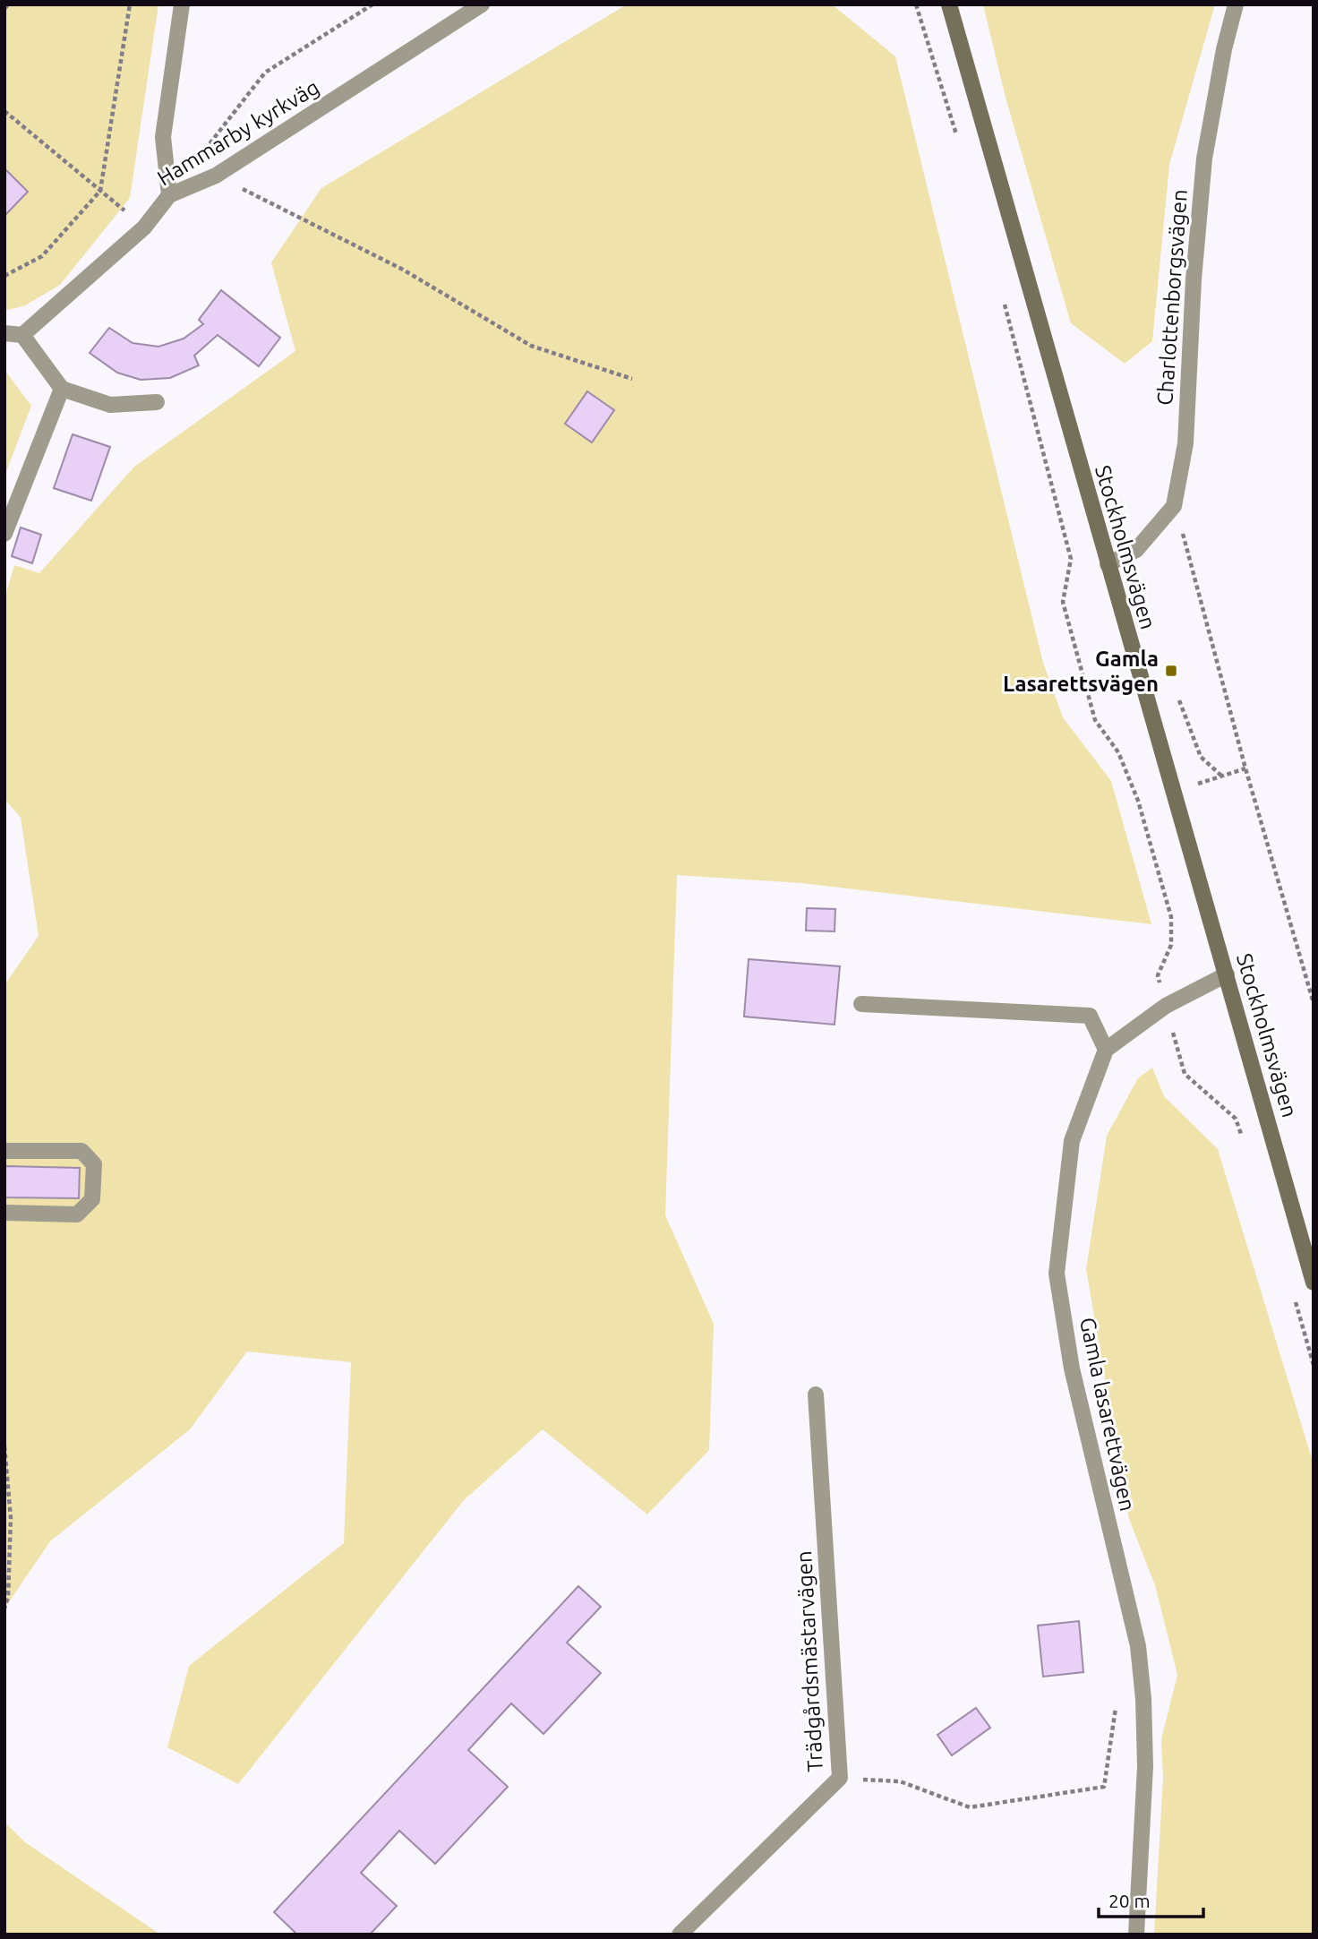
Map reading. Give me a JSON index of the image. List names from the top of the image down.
{
  "streets": {
    "street": [
      "Hammarby kyrkväg",
      "Charlottenborgsvägen",
      "Stockholmsvägen",
      "Gamla lasarettvägen",
      "Trädgårdsmästarvägen"
    ]
  },
  "places": {
    "transit": ["Gamla Lasarettsvägen"]
  },
  "scale_bar": "20 m"
}
